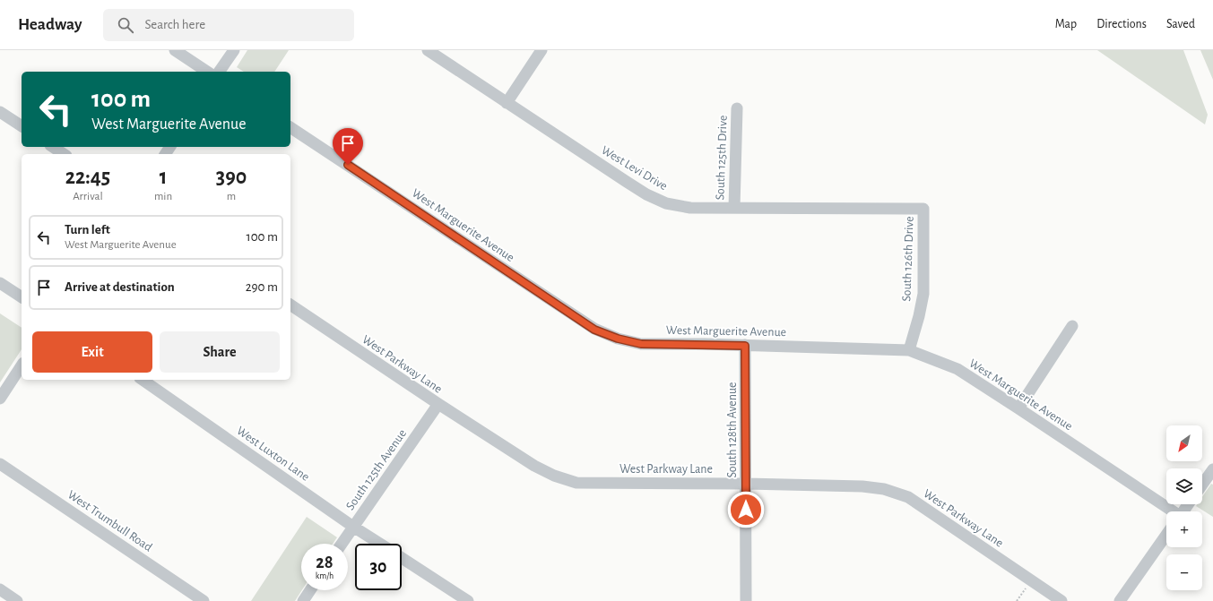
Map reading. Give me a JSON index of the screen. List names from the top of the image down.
{
  "streets": {
    "street": [
      "South 125th Drive",
      "West Levi Drive",
      "West Marguerite Avenue",
      "South 126th Drive",
      "West Parkway Lane",
      "South 128th Avenue",
      "West Luxton Lane",
      "South 125th Avenue",
      "West Trumbull Road"
    ]
  },
  "crossings": [
    ["South 125th Drive", "West Levi Drive"],
    ["West Levi Drive", "South 126th Drive"],
    ["West Marguerite Avenue", "South 126th Drive"],
    ["West Marguerite Avenue", "South 128th Avenue"],
    ["West Parkway Lane", "South 128th Avenue"],
    ["West Parkway Lane", "South 125th Avenue"],
    ["West Luxton Lane", "South 125th Avenue"]
  ],
  "north": "bottom left",
  "page": {
    "header": "Headway",
    "search": "Search here",
    "nav": ["Map", "Directions", "Saved"],
    "turn": ["100 m", "West Marguerite Avenue"],
    "eta": [
      "22:45",
      "Arrival",
      "1",
      "min",
      "390",
      "m"
    ],
    "list": [
      {
        "name": "Turn left",
        "note": "West Marguerite Avenue",
        "value": "100 m"
      },
      {
        "name": "Arrive at destination",
        "value": "290 m"
      }
    ],
    "buttons": ["Exit", "Share"],
    "map_buttons": ["+", "−"],
    "speed": "28 km/h",
    "limit": "30"
  }
}
